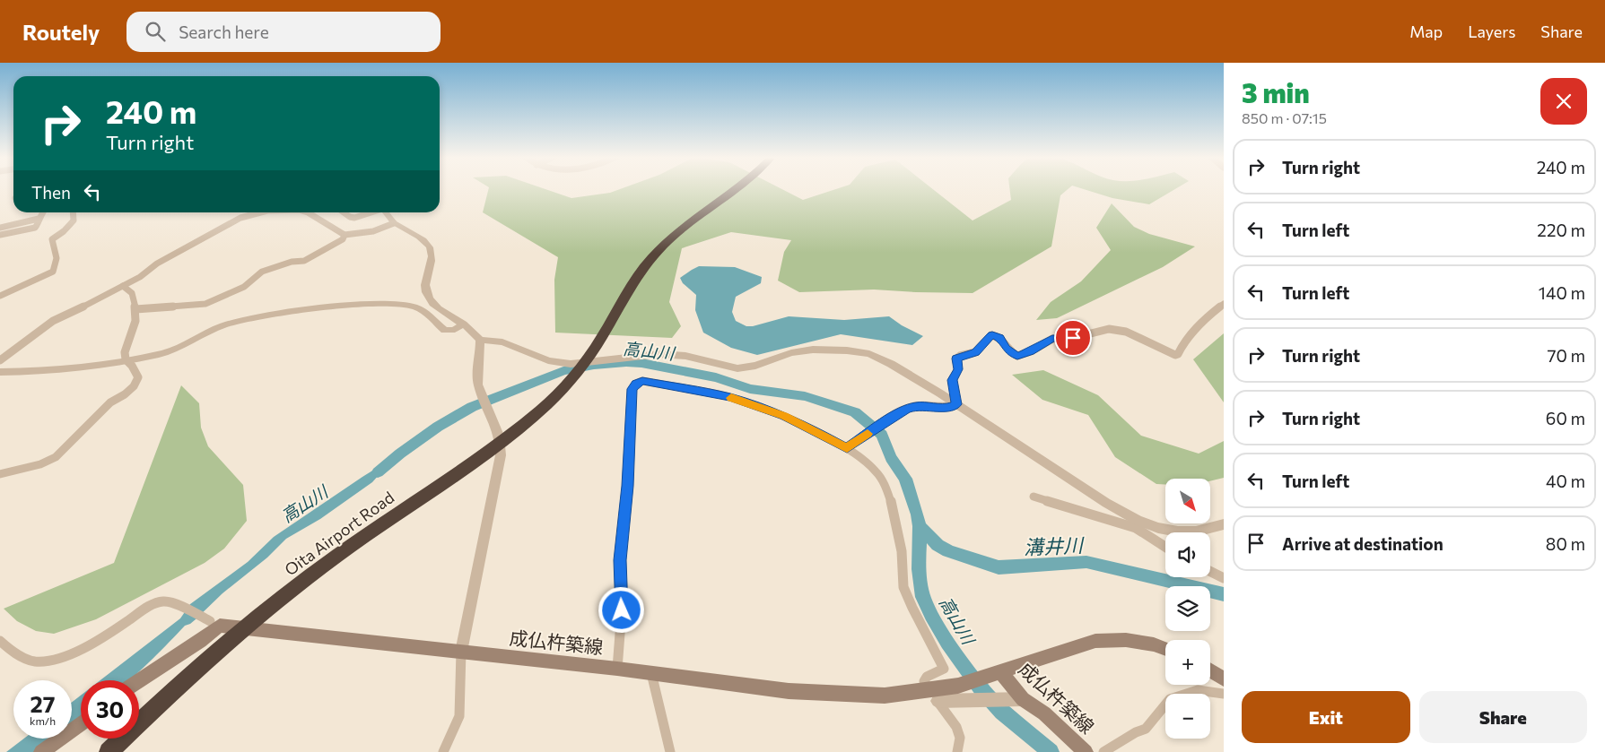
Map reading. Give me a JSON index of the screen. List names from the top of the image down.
{
  "streets": {
    "highway": ["Oita Airport Road"],
    "main road": ["成仏杵築線"]
  },
  "water": ["高山川", "溝井川"],
  "north": "bottom right",
  "page": {
    "header": "Routely",
    "search": "Search here",
    "nav": ["Map", "Layers", "Share"],
    "heading": ["3 min", "850 m · 07:15"],
    "turn": ["240 m", "Turn right"],
    "list": [
      {
        "name": "Turn right",
        "value": "240 m"
      },
      {
        "name": "Turn left",
        "value": "220 m"
      },
      {
        "name": "Turn left",
        "value": "140 m"
      },
      {
        "name": "Turn right",
        "value": "70 m"
      },
      {
        "name": "Turn right",
        "value": "60 m"
      },
      {
        "name": "Turn left",
        "value": "40 m"
      },
      {
        "name": "Arrive at destination",
        "value": "80 m"
      }
    ],
    "then": "Then",
    "map_buttons": ["+", "−"],
    "speed": "27 km/h",
    "limit": "30",
    "buttons": ["Exit", "Share"]
  }
}
